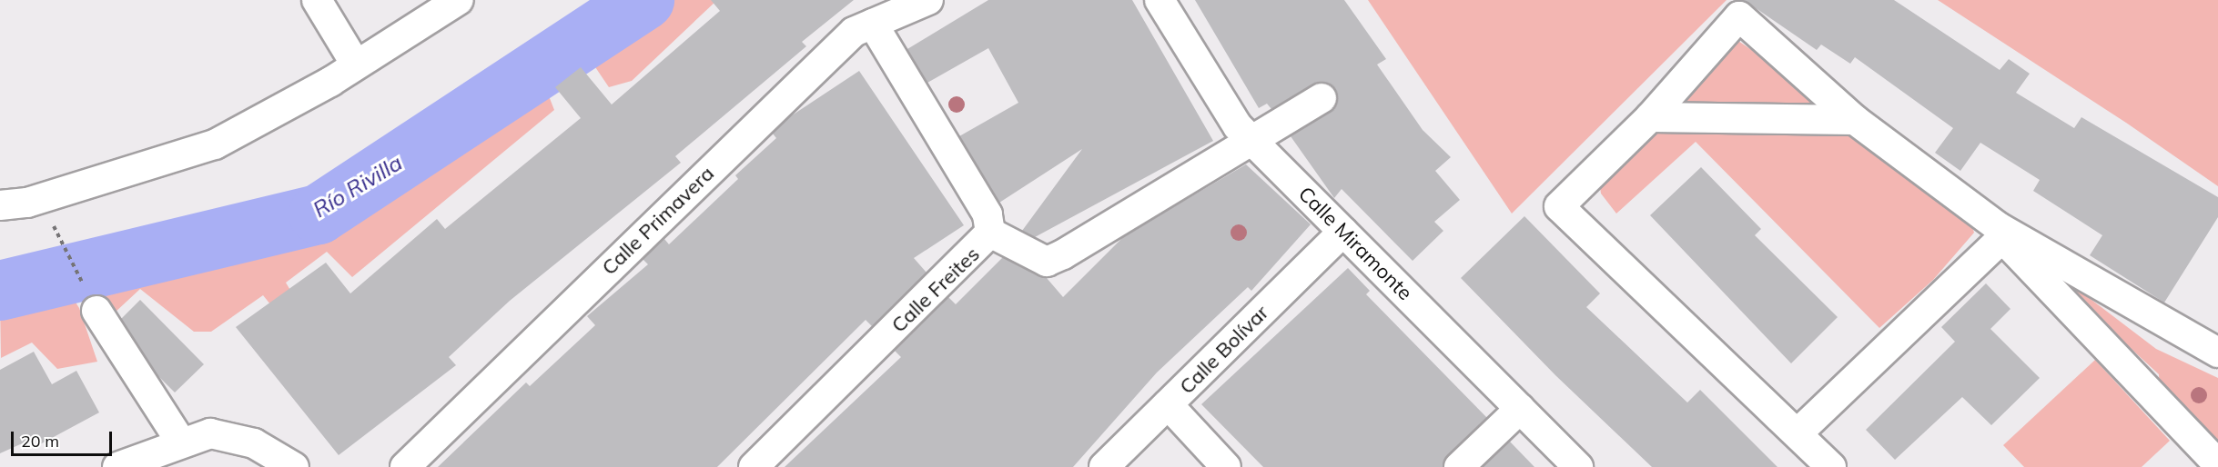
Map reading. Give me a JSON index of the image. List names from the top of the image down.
{
  "streets": {
    "street": [
      "Calle Primavera",
      "Calle Miramonte",
      "Calle Freites",
      "Calle Bolívar"
    ]
  },
  "crossings": [
    ["Calle Primavera", "Calle Freites"],
    ["Calle Miramonte", "Calle Bolívar"]
  ],
  "water": ["Río Rivilla"],
  "scale_bar": "20 m"
}
